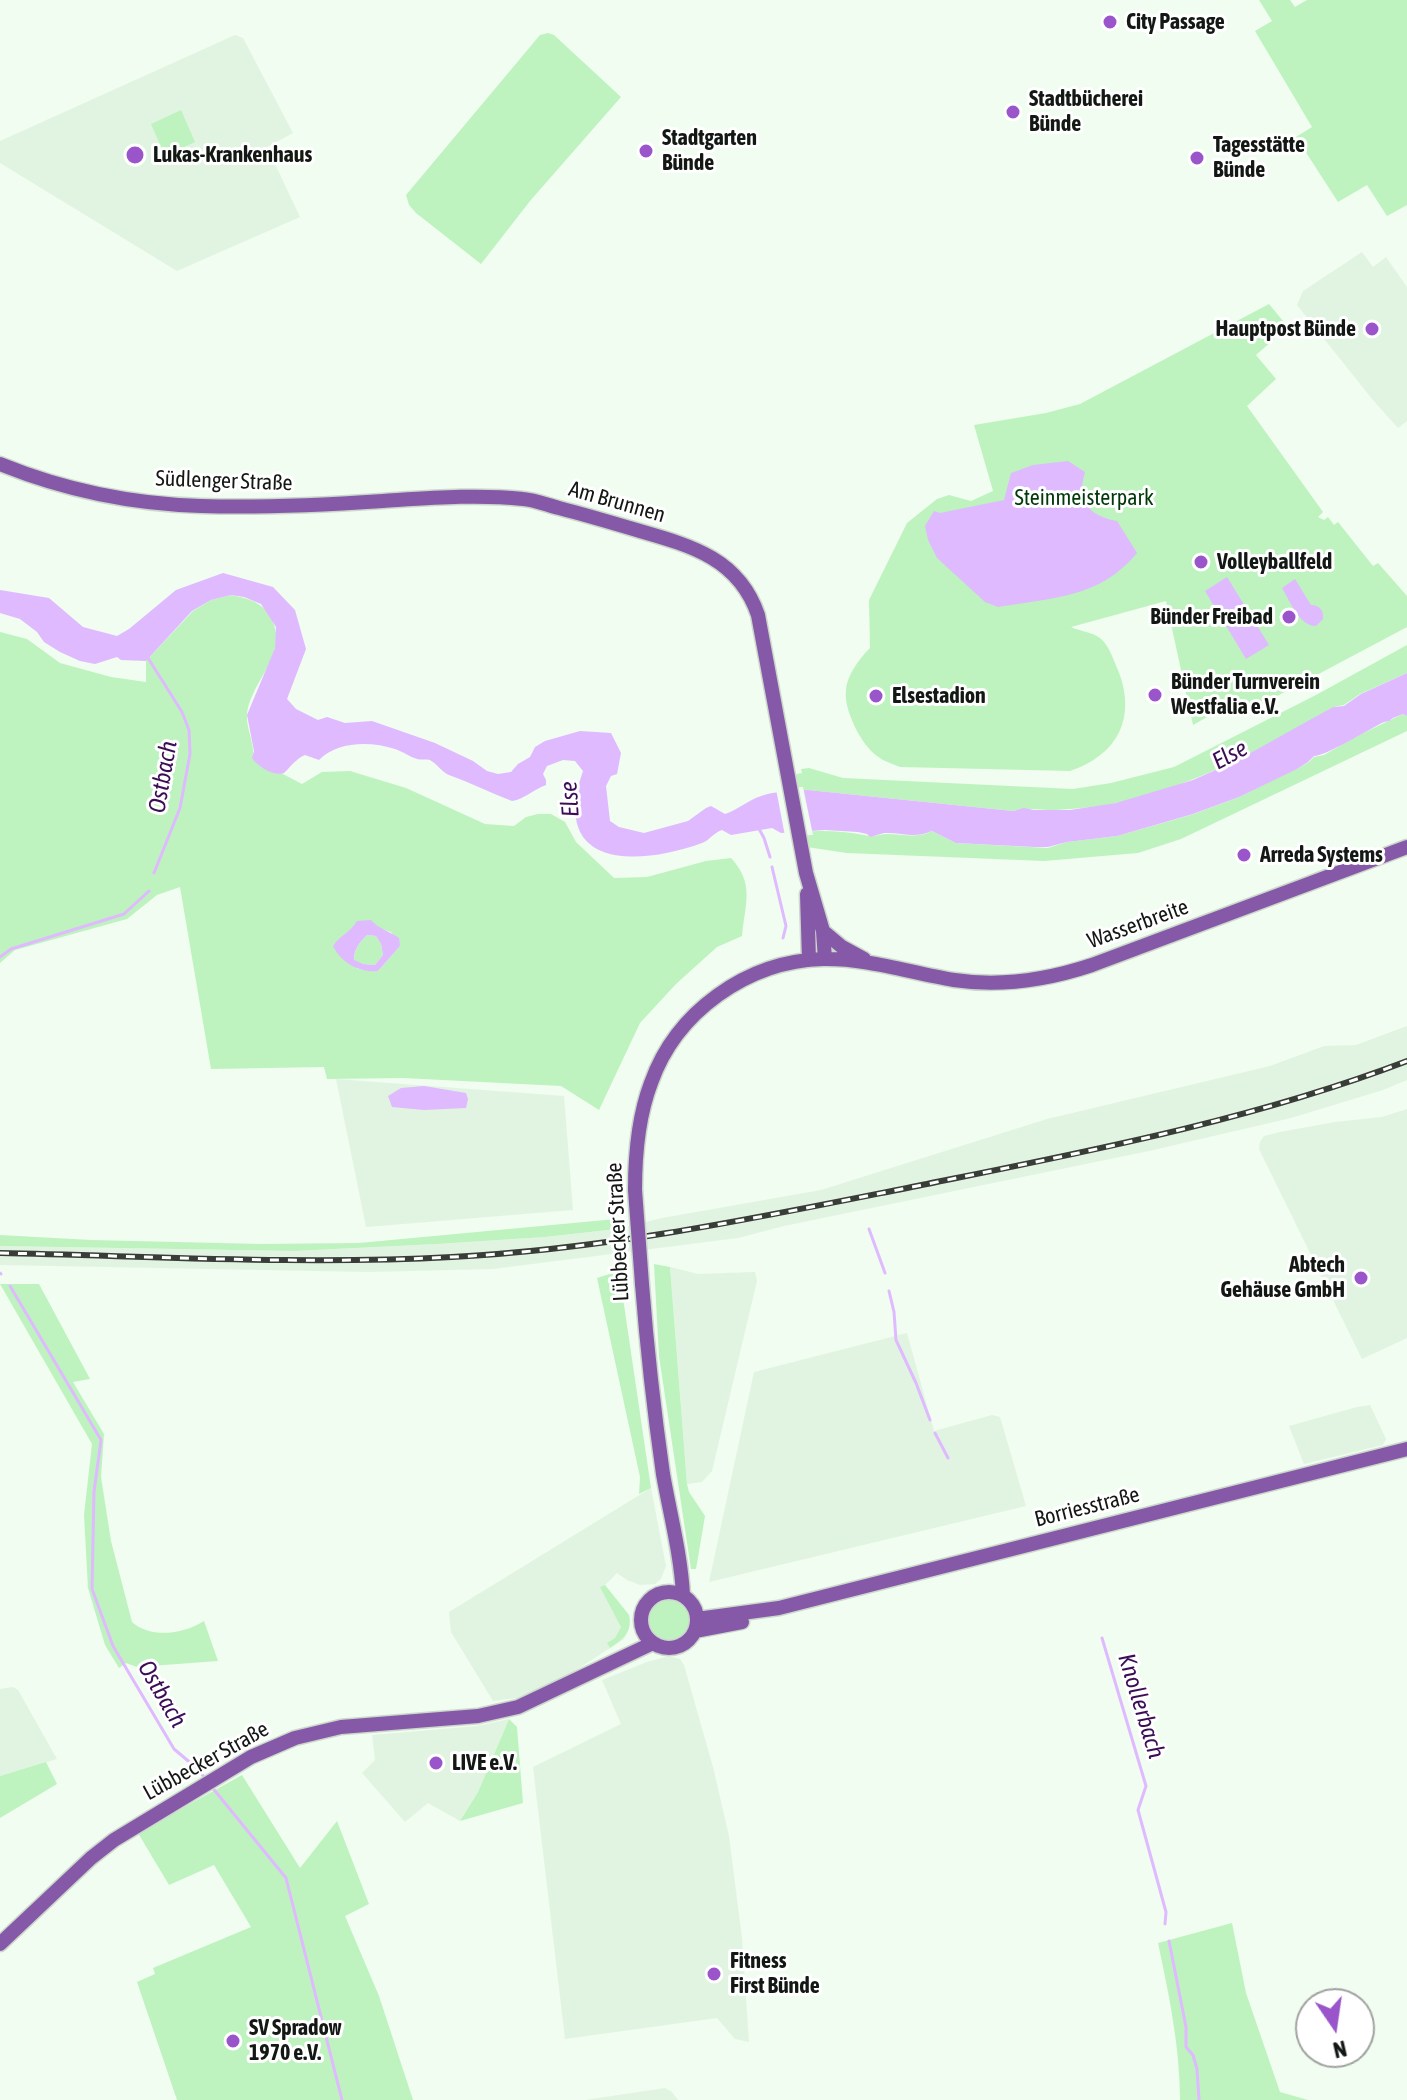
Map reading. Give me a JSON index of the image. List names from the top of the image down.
{
  "streets": {
    "main road": [
      "Südlenger Straße",
      "Am Brunnen",
      "Wasserbreite",
      "Lübbecker Straße",
      "Borriesstraße"
    ]
  },
  "crossings": [
    ["Südlenger Straße", "Am Brunnen"],
    ["Wasserbreite", "Lübbecker Straße"],
    ["Lübbecker Straße", "Borriesstraße"]
  ],
  "water": ["Else", "Ostbach", "Knollerbach"],
  "parks": ["Steinmeisterpark"],
  "places": [
    "City Passage",
    "Stadtbücherei Bünde",
    "Stadtgarten Bünde",
    "Lukas-Krankenhaus",
    "Tagesstätte Bünde",
    "Hauptpost Bünde",
    "Volleyballfeld",
    "Bünder Freibad",
    "Bünder Turnverein Westfalia e.V.",
    "Elsestadion",
    "Arreda Systems",
    "Abtech Gehäuse GmbH",
    "LIVE e.V.",
    "Fitness First Bünde",
    "SV Spradow 1970 e.V."
  ],
  "north": "bottom"
}
